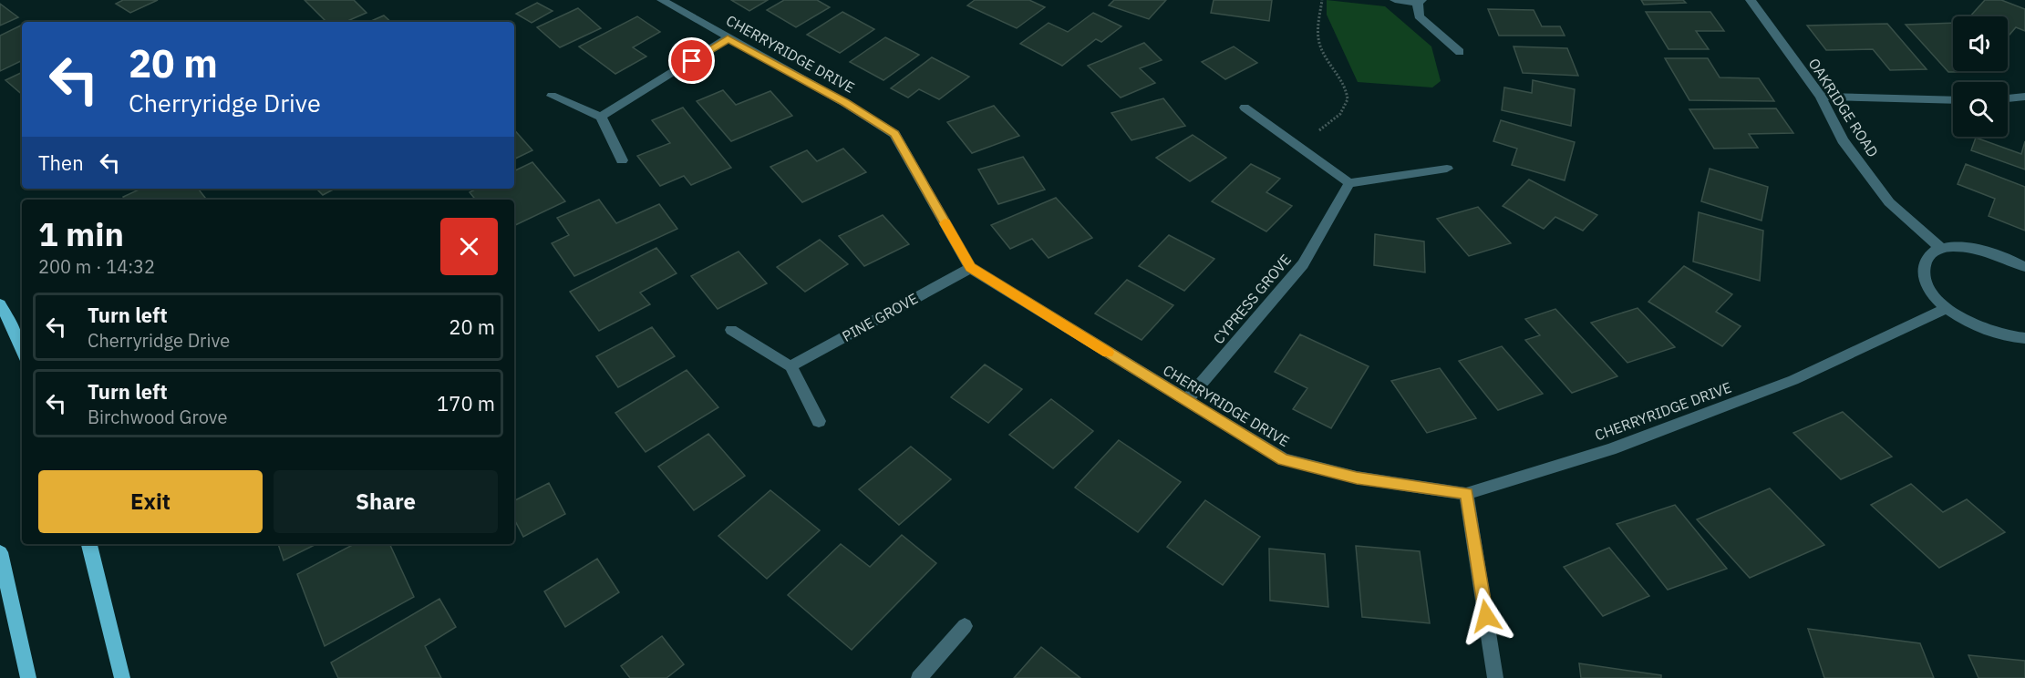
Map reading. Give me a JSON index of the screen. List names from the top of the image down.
{
  "streets": {
    "street": [
      "CHERRYRIDGE DRIVE",
      "OAKRIDGE ROAD",
      "CYPRESS GROVE",
      "PINE GROVE"
    ]
  },
  "crossings": [
    ["CHERRYRIDGE DRIVE", "CYPRESS GROVE"],
    ["CHERRYRIDGE DRIVE", "PINE GROVE"]
  ],
  "page": {
    "turn": ["20 m", "Cherryridge Drive"],
    "then": "Then",
    "heading": ["1 min", "200 m · 14:32"],
    "list": [
      {
        "name": "Turn left",
        "note": "Cherryridge Drive",
        "value": "20 m"
      },
      {
        "name": "Turn left",
        "note": "Birchwood Grove",
        "value": "170 m"
      }
    ],
    "buttons": ["Exit", "Share"]
  }
}
